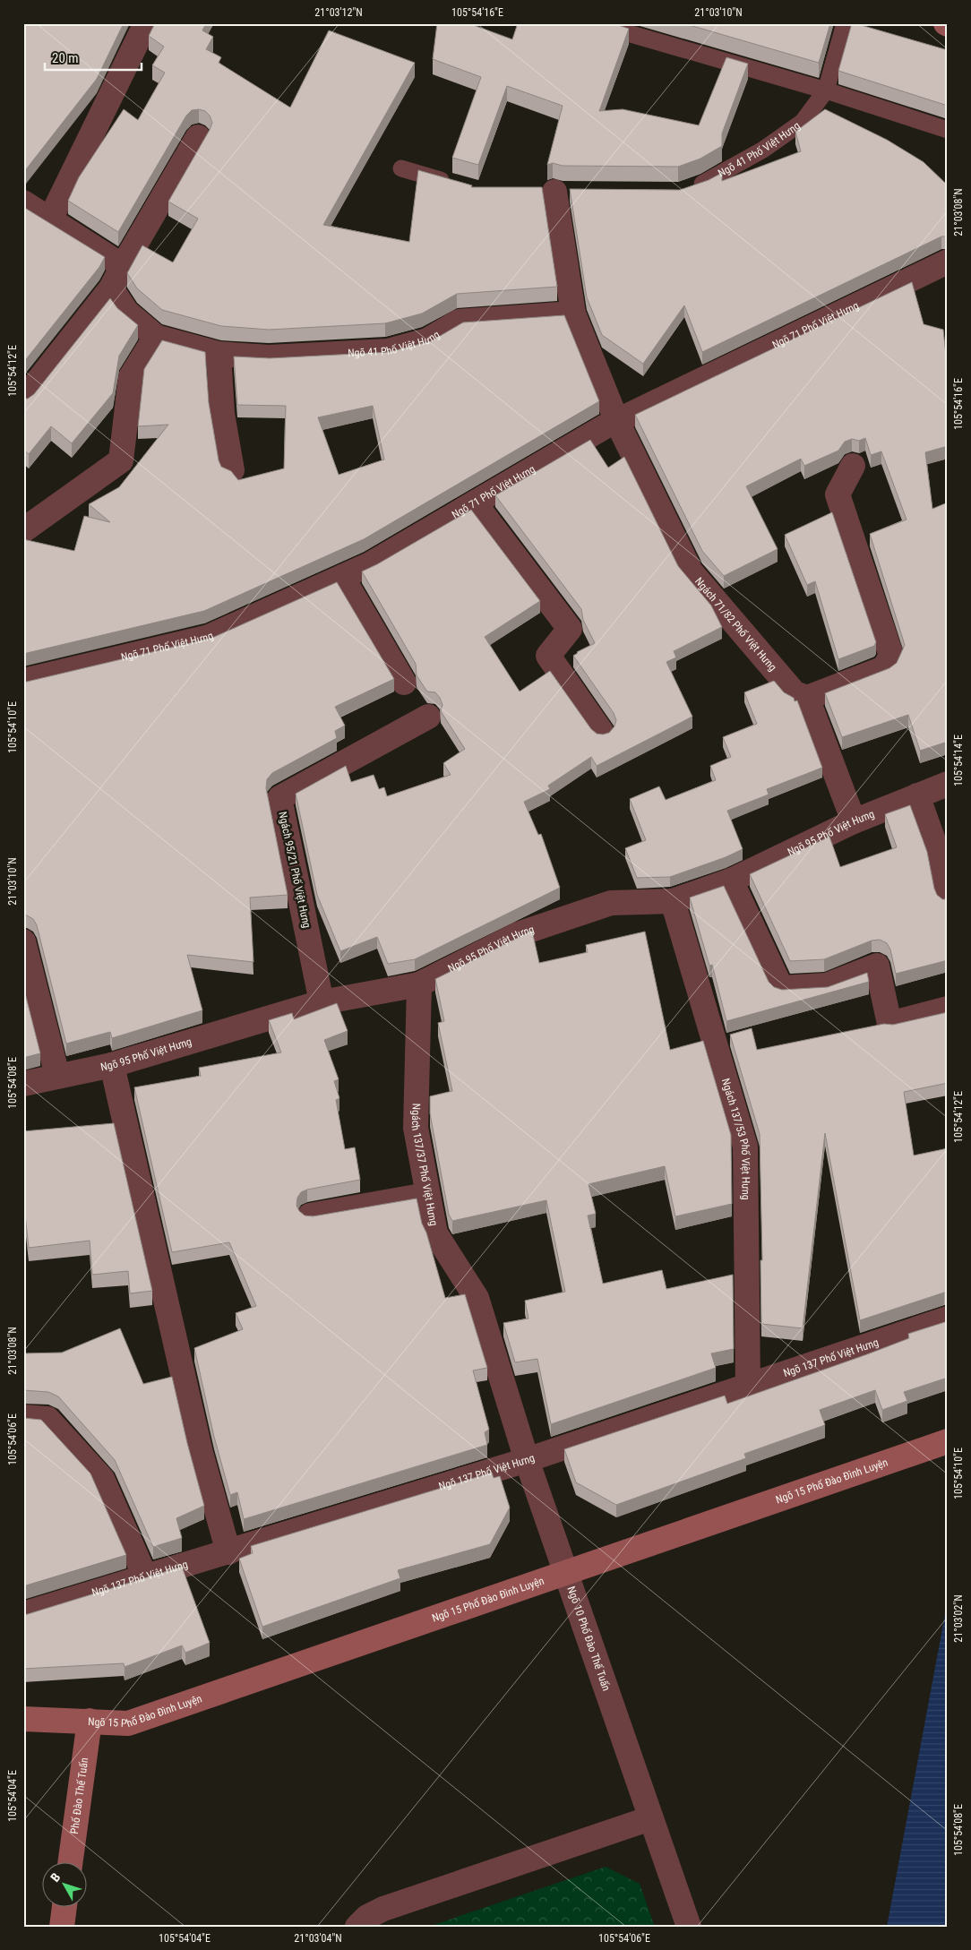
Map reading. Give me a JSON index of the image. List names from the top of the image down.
{
  "streets": {
    "street": [
      "Ngõ 41 Phố Việt Hưng",
      "Ngõ 71 Phố Việt Hưng",
      "Ngách 71/82 Phố Việt Hưng",
      "Ngõ 95 Phố Việt Hưng",
      "Ngách 95/21 Phố Việt Hưng",
      "Ngách 137/53 Phố Việt Hưng",
      "Ngách 137/37 Phố Việt Hưng",
      "Ngõ 137 Phố Việt Hưng",
      "Ngõ 15 Phố Đào Đình Luyện",
      "Ngõ 10 Phố Đào Thế Tuấn",
      "Phố Đào Thế Tuấn"
    ]
  },
  "crossings": [
    ["Ngõ 41 Phố Việt Hưng", "Ngách 71/82 Phố Việt Hưng"],
    ["Ngõ 71 Phố Việt Hưng", "Ngách 71/82 Phố Việt Hưng"],
    ["Ngõ 95 Phố Việt Hưng", "Ngách 95/21 Phố Việt Hưng"],
    ["Ngõ 95 Phố Việt Hưng", "Ngách 137/53 Phố Việt Hưng"],
    ["Ngõ 95 Phố Việt Hưng", "Ngách 137/37 Phố Việt Hưng"],
    ["Ngách 137/53 Phố Việt Hưng", "Ngõ 137 Phố Việt Hưng"],
    ["Ngách 137/37 Phố Việt Hưng", "Ngõ 137 Phố Việt Hưng"],
    ["Ngách 137/37 Phố Việt Hưng", "Ngõ 10 Phố Đào Thế Tuấn"],
    ["Ngõ 137 Phố Việt Hưng", "Ngõ 10 Phố Đào Thế Tuấn"],
    ["Ngõ 15 Phố Đào Đình Luyện", "Ngõ 10 Phố Đào Thế Tuấn"],
    ["Ngõ 15 Phố Đào Đình Luyện", "Phố Đào Thế Tuấn"]
  ],
  "scale_bar": "20 m",
  "north": "top left",
  "coordinates": [
    "21°03'12\"N",
    "105°54'16\"E",
    "21°03'10\"N",
    "21°03'08\"N",
    "105°54'12\"E",
    "105°54'10\"E",
    "105°54'14\"E",
    "105°54'08\"E",
    "105°54'06\"E",
    "21°03'02\"N",
    "105°54'04\"E",
    "21°03'04\"N"
  ]
}
